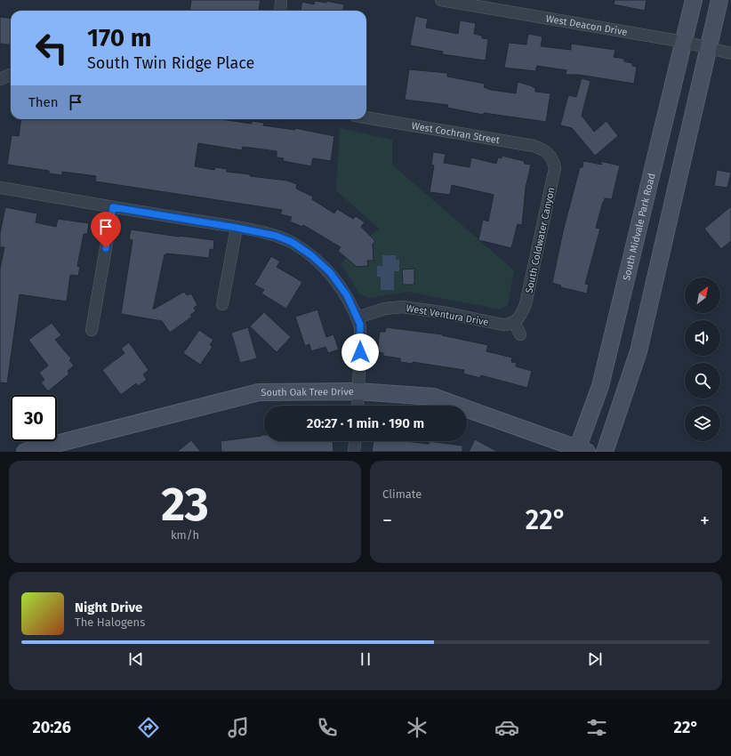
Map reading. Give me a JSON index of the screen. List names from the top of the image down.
{
  "streets": {
    "main road": ["South Midvale Park Road", "South Oak Tree Drive"],
    "street": [
      "West Deacon Drive",
      "West Cochran Street",
      "South Coldwater Canyon",
      "West Ventura Drive"
    ]
  },
  "crossings": [
    ["West Deacon Drive", "South Midvale Park Road"],
    ["West Cochran Street", "South Coldwater Canyon"],
    ["South Midvale Park Road", "South Oak Tree Drive"],
    ["South Coldwater Canyon", "West Ventura Drive"]
  ],
  "north": "top right",
  "page": {
    "turn": ["170 m", "South Twin Ridge Place"],
    "then": "Then",
    "limit": "30",
    "trip": "20:27 · 1 min · 190 m",
    "tile": [
      ["23", "km/h"],
      "Climate"
    ],
    "heat": ["−", "22°", "+"],
    "song": ["Night Drive", "The Halogens"],
    "tabs": ["20:26", "22°"]
  }
}
